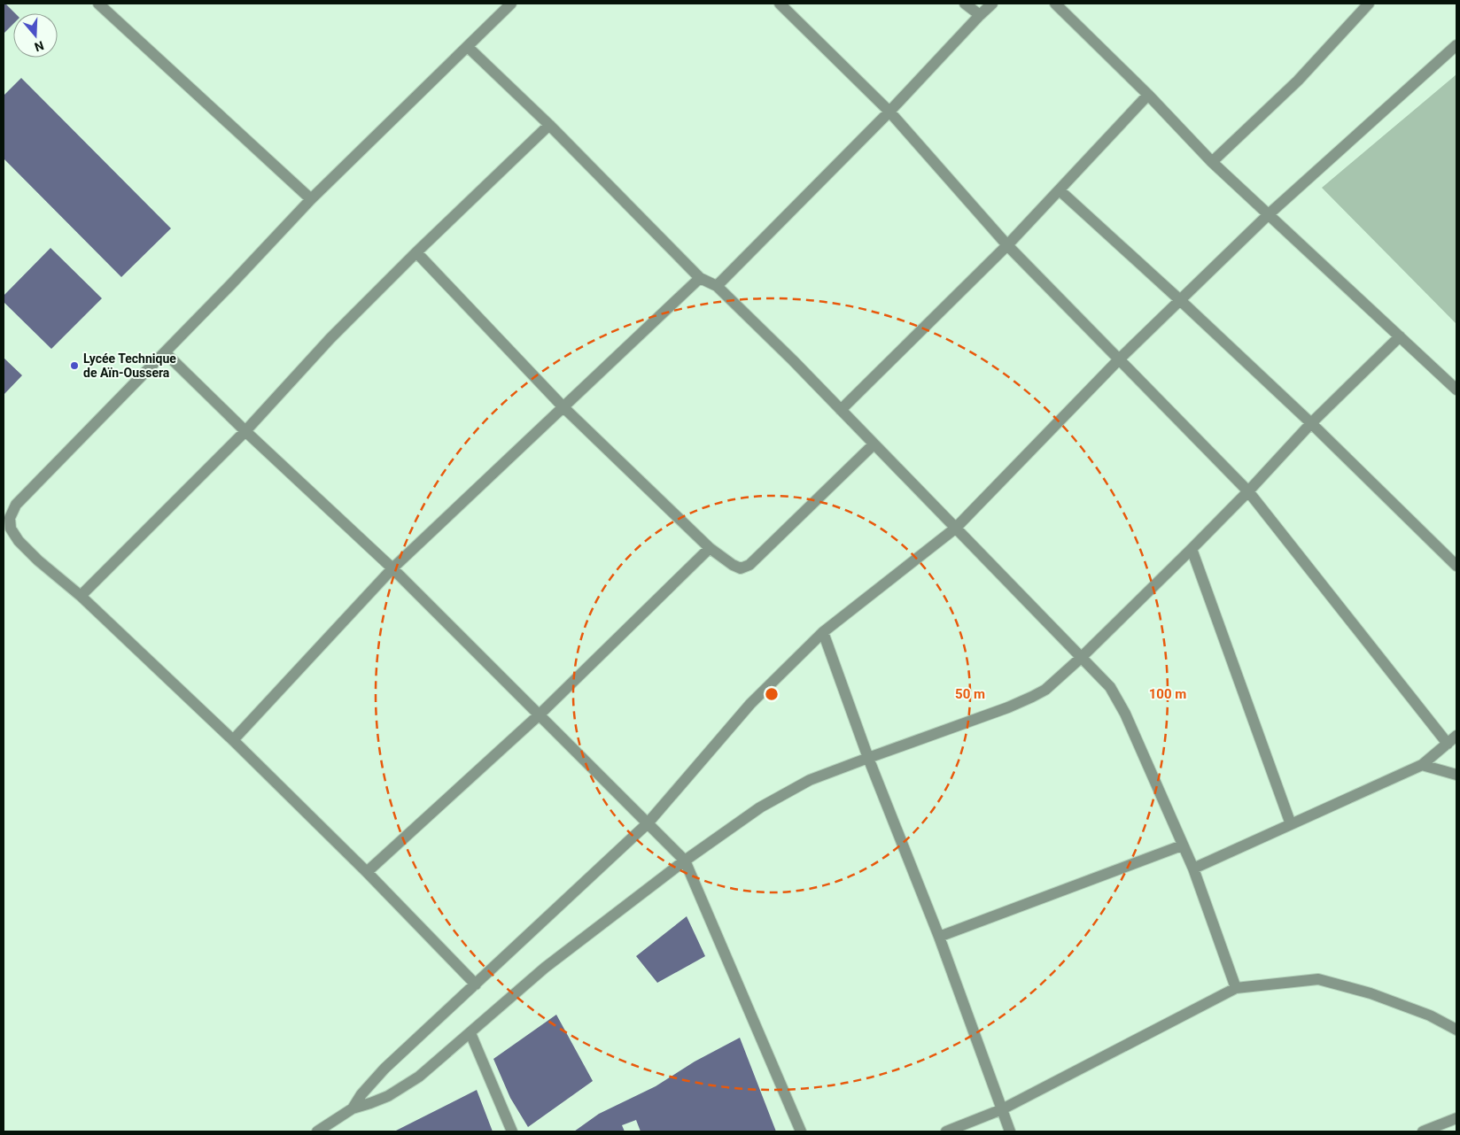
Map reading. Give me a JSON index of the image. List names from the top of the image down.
{
  "places": ["Lycée Technique de Aïn-Oussera"],
  "north": "bottom",
  "rings": ["50 m", "100 m"]
}
